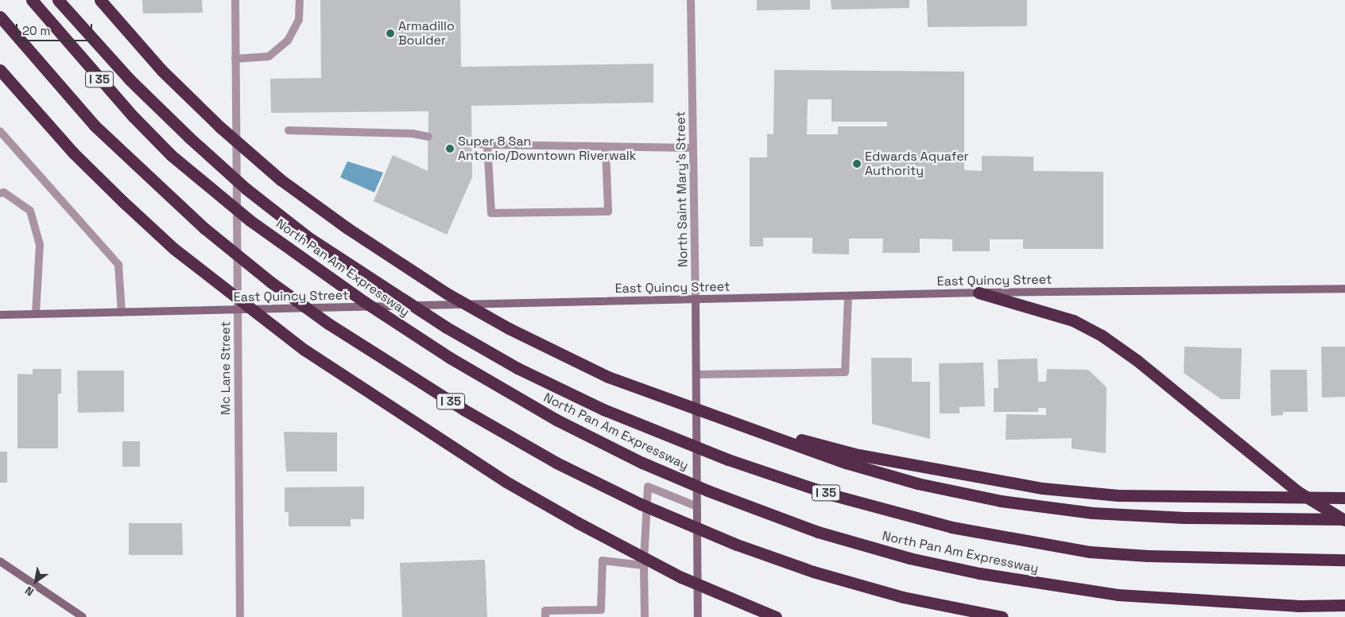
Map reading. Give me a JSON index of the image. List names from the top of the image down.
{
  "streets": {
    "highway": ["I 35", "North Pan Am Expressway"],
    "main road": ["North Saint Mary's Street", "East Quincy Street"],
    "street": ["Mc Lane Street"]
  },
  "crossings": [
    ["North Saint Mary's Street", "East Quincy Street"],
    ["East Quincy Street", "Mc Lane Street"]
  ],
  "places": ["Armadillo Boulder", "Super 8 San Antonio/Downtown Riverwalk", "Edwards Aquafer Authority"],
  "scale_bar": "20 m",
  "north": "bottom left"
}
